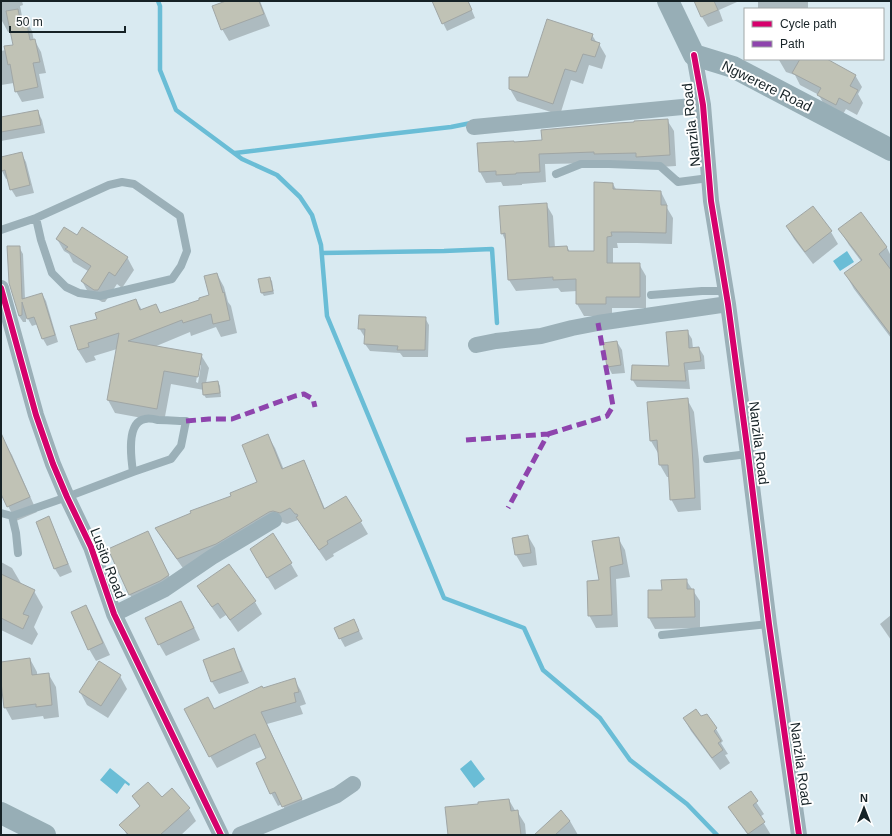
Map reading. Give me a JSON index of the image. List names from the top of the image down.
{
  "streets": {
    "street": ["Ngwerere Road", "Nanzila Road", "Lusito Road"]
  },
  "crossings": [
    ["Ngwerere Road", "Nanzila Road"]
  ],
  "legend": ["Cycle path", "Path"],
  "scale_bar": "50 m",
  "north": "top"
}
